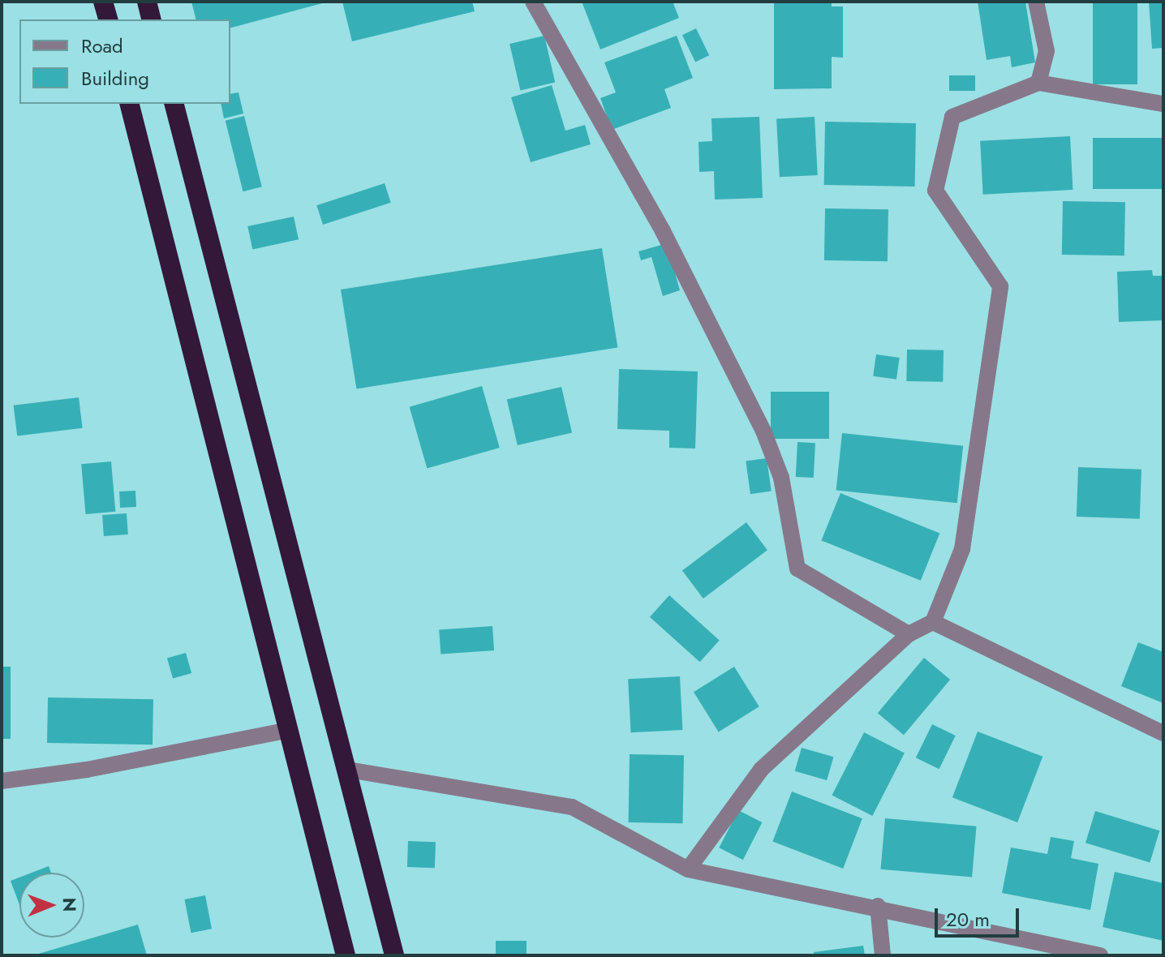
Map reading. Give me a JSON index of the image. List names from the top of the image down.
{
  "legend": ["Road", "Building"],
  "scale_bar": "20 m",
  "north": "right"
}
